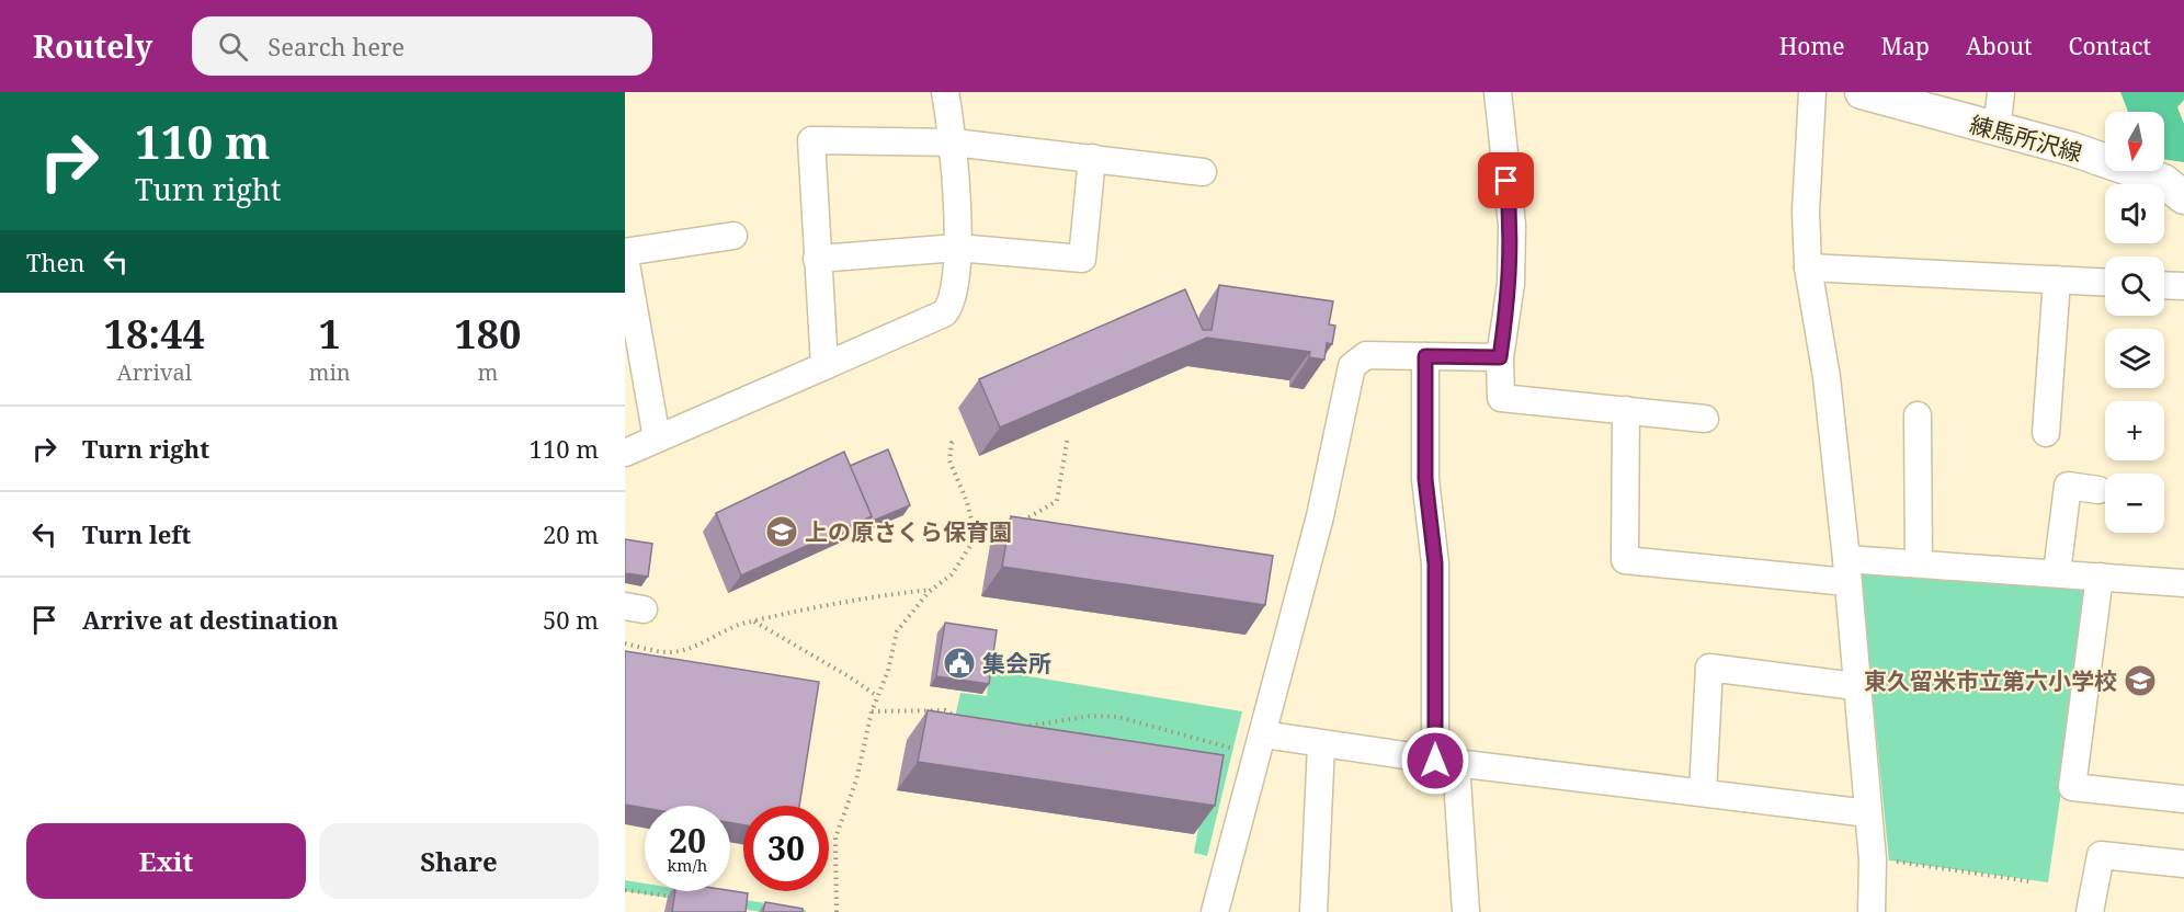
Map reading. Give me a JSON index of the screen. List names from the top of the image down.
{
  "streets": {
    "main road": ["練馬所沢線"]
  },
  "places": {
    "school or university": ["上の原さくら保育園", "東久留米市立第六小学校"],
    "public building": ["集会所"]
  },
  "north": "bottom",
  "page": {
    "header": "Routely",
    "search": "Search here",
    "nav": [
      "Home",
      "Map",
      "About",
      "Contact"
    ],
    "turn": ["110 m", "Turn right"],
    "map_buttons": ["+", "−"],
    "then": "Then",
    "eta": [
      "18:44",
      "Arrival",
      "1",
      "min",
      "180",
      "m"
    ],
    "list": [
      {
        "name": "Turn right",
        "value": "110 m"
      },
      {
        "name": "Turn left",
        "value": "20 m"
      },
      {
        "name": "Arrive at destination",
        "value": "50 m"
      }
    ],
    "speed": "20 km/h",
    "limit": "30",
    "buttons": ["Exit", "Share"]
  }
}
